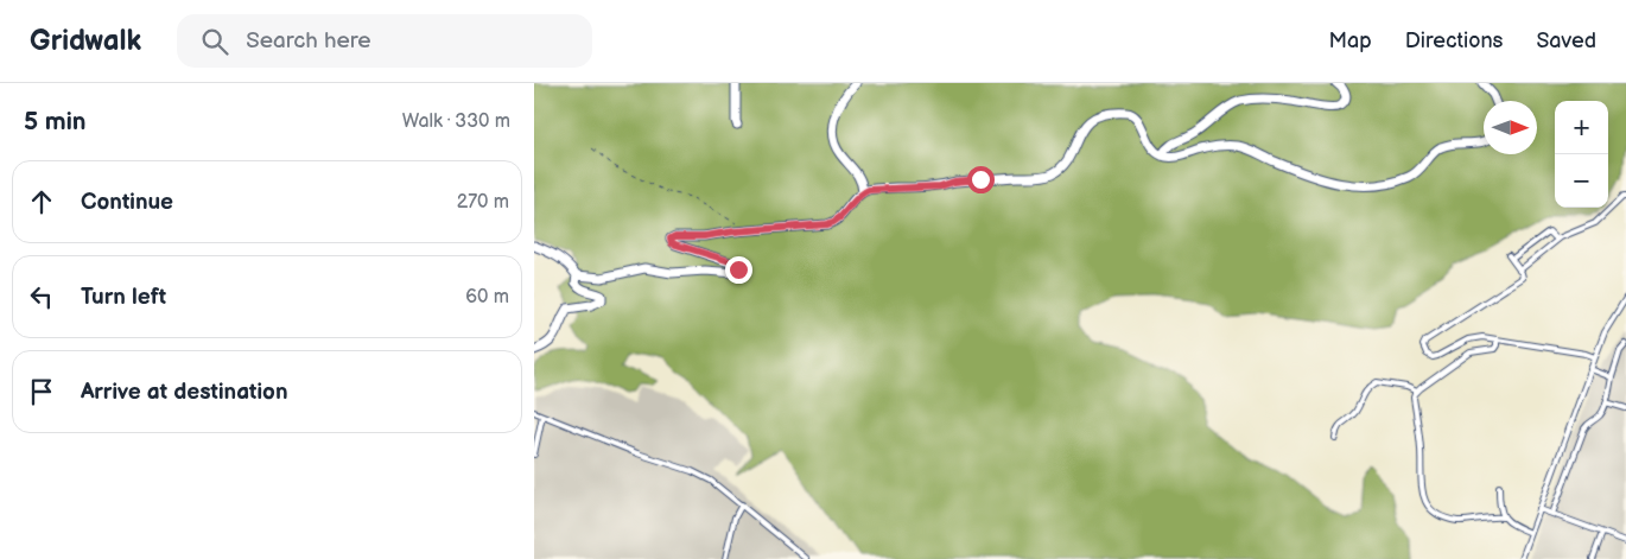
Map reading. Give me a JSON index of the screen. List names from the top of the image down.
{
  "north": "right",
  "page": {
    "header": "Gridwalk",
    "search": "Search here",
    "nav": ["Map", "Directions", "Saved"],
    "heading": ["5 min", "Walk · 330 m"],
    "map_buttons": ["+", "−"],
    "list": [
      ["Continue", "270 m"],
      ["Turn left", "60 m"],
      "Arrive at destination"
    ]
  }
}
